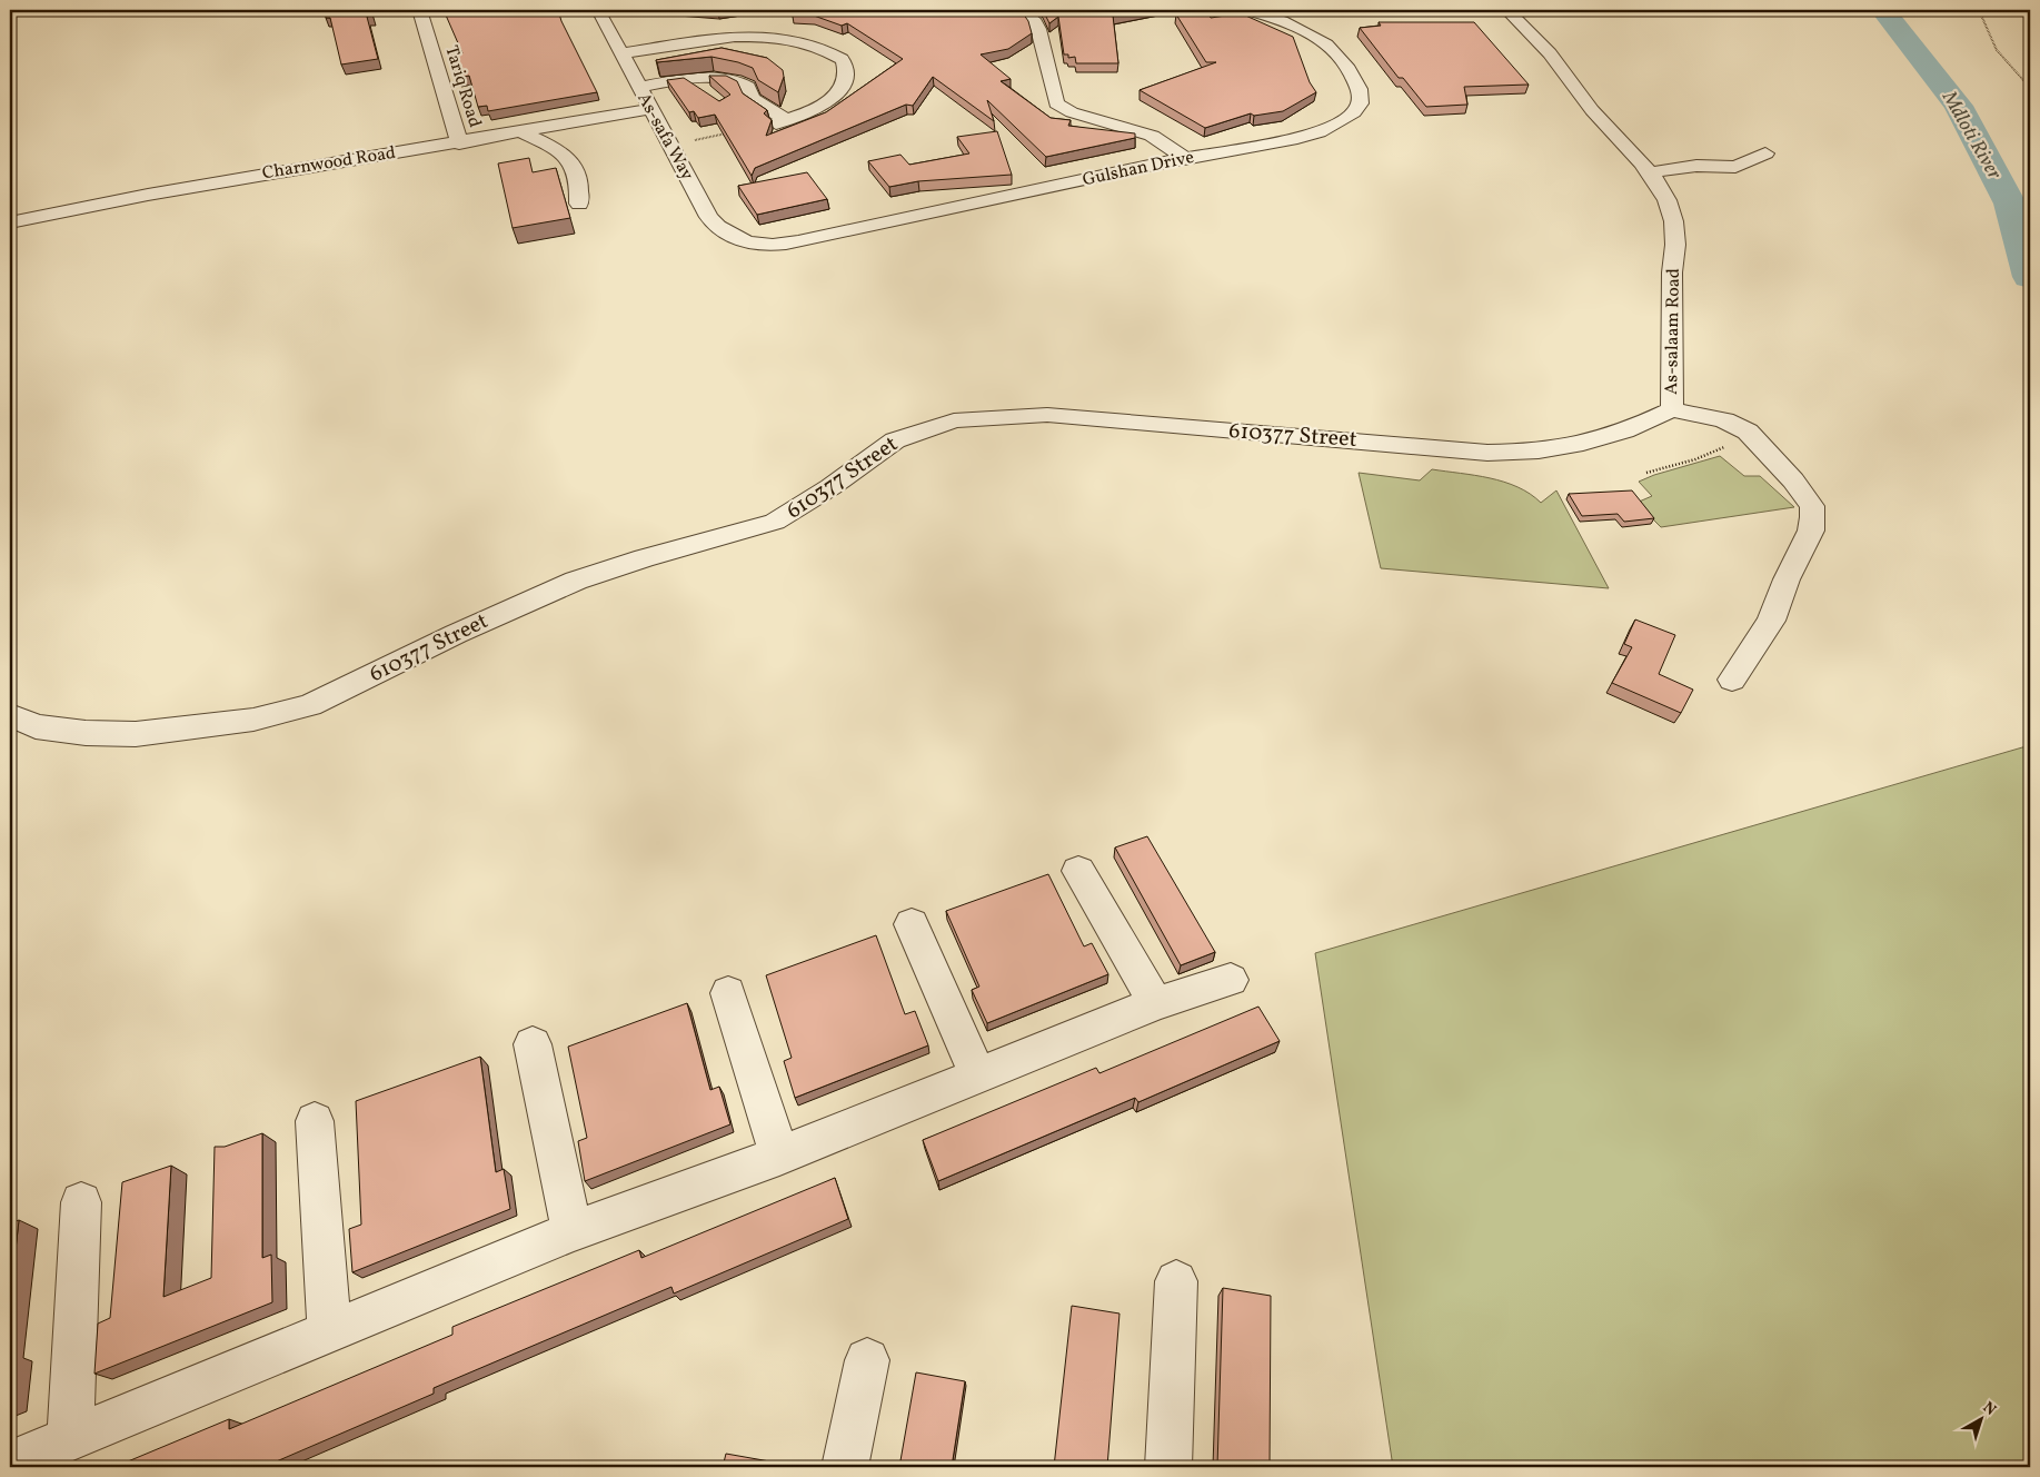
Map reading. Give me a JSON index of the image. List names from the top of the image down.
{
  "streets": {
    "street": [
      "Tariq Road",
      "As-safa Way",
      "Charnwood Road",
      "Gulshan Drive",
      "As-salaam Road",
      "610377 Street"
    ]
  },
  "crossings": [
    ["Tariq Road", "Charnwood Road"],
    ["As-safa Way", "Charnwood Road"],
    ["As-safa Way", "Gulshan Drive"],
    ["As-salaam Road", "610377 Street"]
  ],
  "water": ["Mdloti River"],
  "north": "top right"
}
